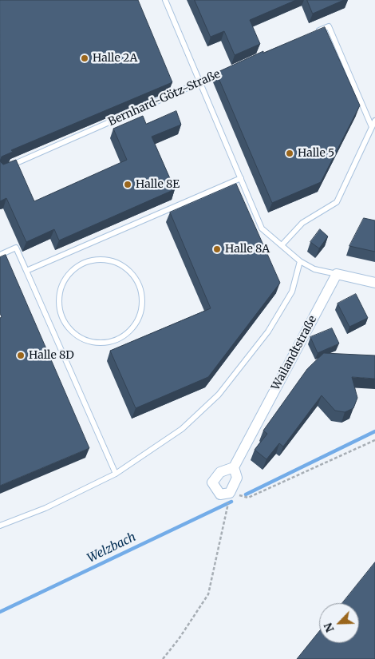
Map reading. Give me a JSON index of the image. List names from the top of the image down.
{
  "streets": {
    "street": ["Wailandtstraße"],
    "lane": ["Bernhard-Götz-Straße"]
  },
  "water": ["Welzbach"],
  "places": [
    "Halle 2A",
    "Halle 5",
    "Halle 8E",
    "Halle 8A",
    "Halle 8D"
  ],
  "north": "bottom left"
}
